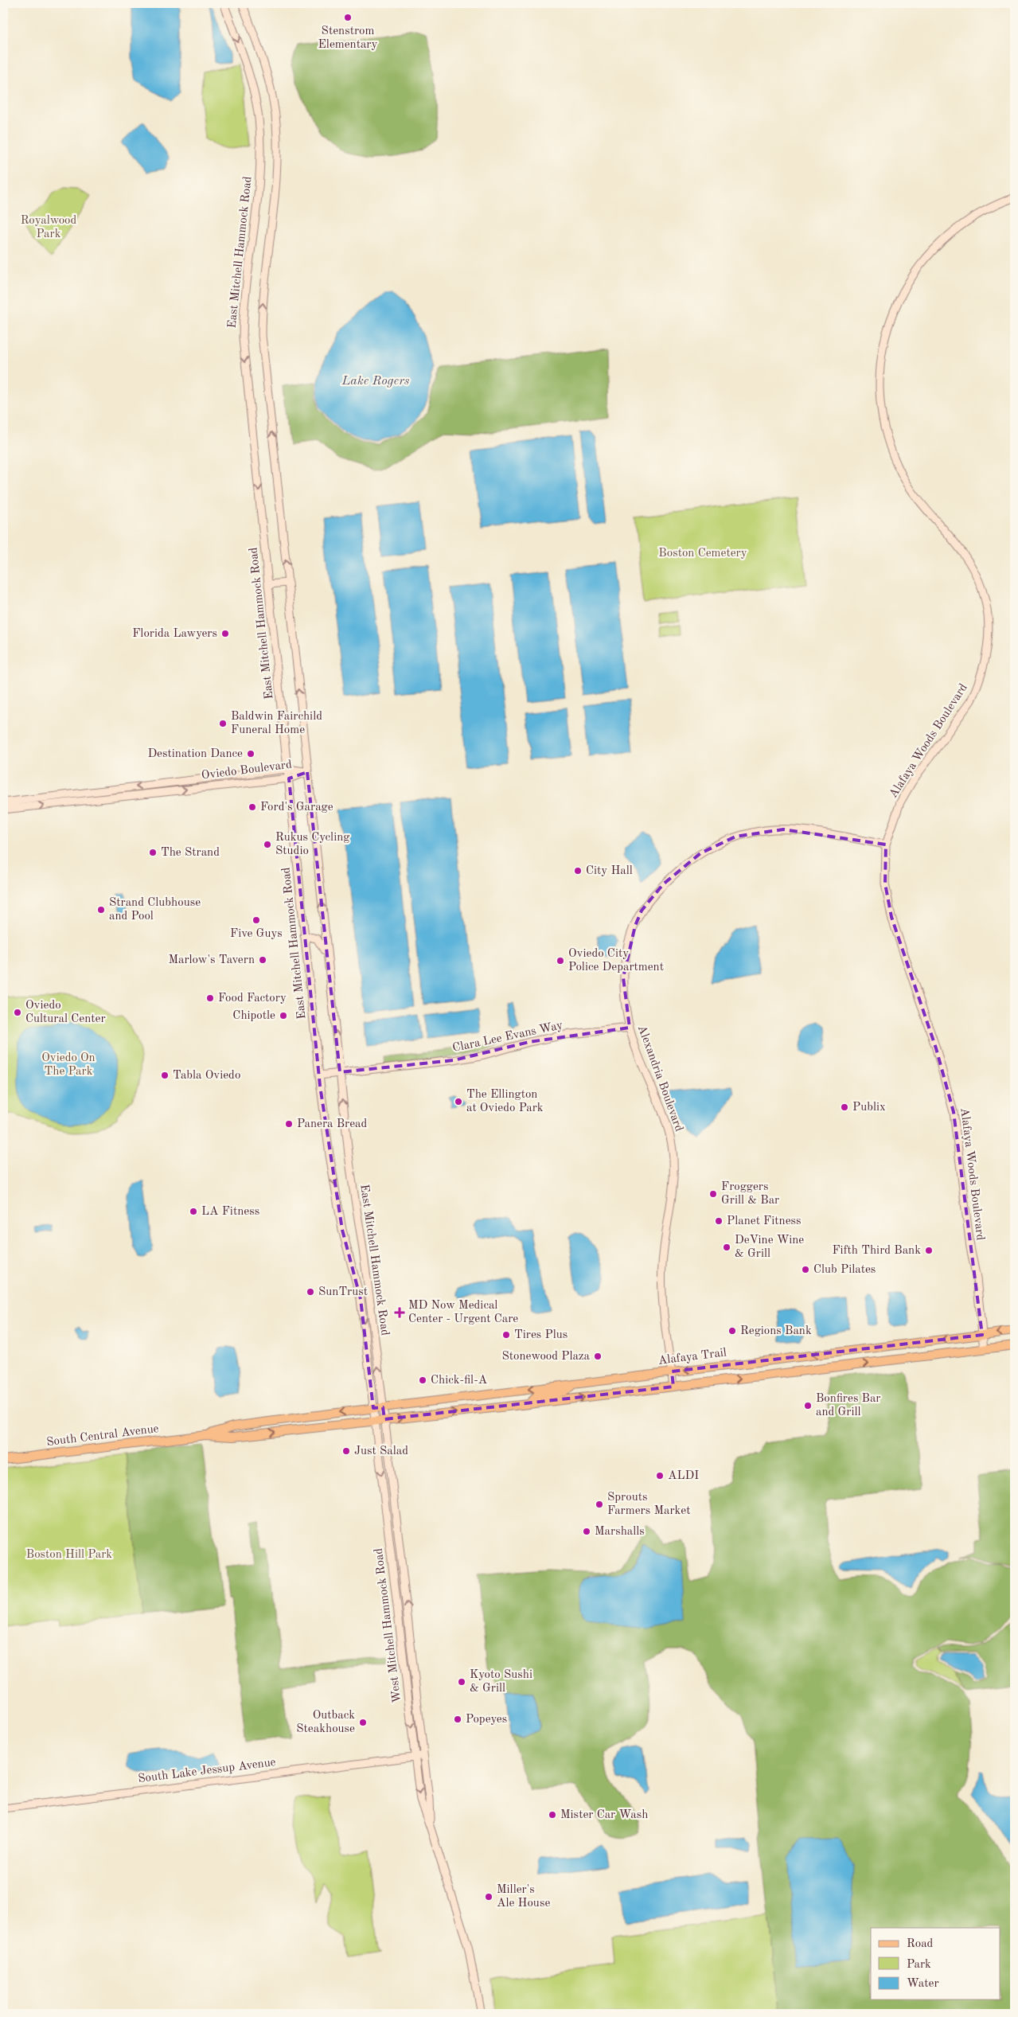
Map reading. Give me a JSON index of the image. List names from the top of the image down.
{
  "streets": {
    "main road": ["Alafaya Trail", "South Central Avenue"],
    "street": [
      "East Mitchell Hammock Road",
      "Alafaya Woods Boulevard",
      "Oviedo Boulevard",
      "Clara Lee Evans Way",
      "Alexandria Boulevard",
      "West Mitchell Hammock Road",
      "South Lake Jessup Avenue"
    ]
  },
  "crossings": [
    ["East Mitchell Hammock Road", "Oviedo Boulevard"],
    ["East Mitchell Hammock Road", "Clara Lee Evans Way"],
    ["East Mitchell Hammock Road", "Alafaya Trail"],
    ["East Mitchell Hammock Road", "South Central Avenue"],
    ["East Mitchell Hammock Road", "West Mitchell Hammock Road"],
    ["Alafaya Woods Boulevard", "Alexandria Boulevard"],
    ["Alafaya Woods Boulevard", "Alafaya Trail"],
    ["Clara Lee Evans Way", "Alexandria Boulevard"],
    ["Alexandria Boulevard", "Alafaya Trail"],
    ["Alafaya Trail", "South Central Avenue"],
    ["South Central Avenue", "West Mitchell Hammock Road"],
    ["West Mitchell Hammock Road", "South Lake Jessup Avenue"]
  ],
  "water": ["Lake Rogers"],
  "parks": [
    "Royalwood Park",
    "Boston Cemetery",
    "Oviedo On The Park",
    "Boston Hill Park"
  ],
  "places": {
    "other": [
      "Stenstrom Elementary",
      "Florida Lawyers",
      "Baldwin Fairchild Funeral Home",
      "Destination Dance",
      "Ford's Garage",
      "Rukus Cycling Studio",
      "The Strand",
      "City Hall",
      "Strand Clubhouse and Pool",
      "Five Guys",
      "Marlow's Tavern",
      "Oviedo City Police Department",
      "Food Factory",
      "Oviedo Cultural Center",
      "Chipotle",
      "Tabla Oviedo",
      "The Ellington at Oviedo Park",
      "Publix",
      "Panera Bread",
      "Froggers Grill & Bar",
      "LA Fitness",
      "Planet Fitness",
      "DeVine Wine & Grill",
      "Fifth Third Bank",
      "Club Pilates",
      "SunTrust",
      "Regions Bank",
      "Tires Plus",
      "Stonewood Plaza",
      "Chick-fil-A",
      "Bonfires Bar and Grill",
      "Just Salad",
      "ALDI",
      "Sprouts Farmers Market",
      "Marshalls",
      "Kyoto Sushi & Grill",
      "Popeyes",
      "Outback Steakhouse",
      "Mister Car Wash",
      "Miller's Ale House"
    ],
    "health": ["MD Now Medical Center - Urgent Care"]
  },
  "legend": ["Road", "Park", "Water"]
}
